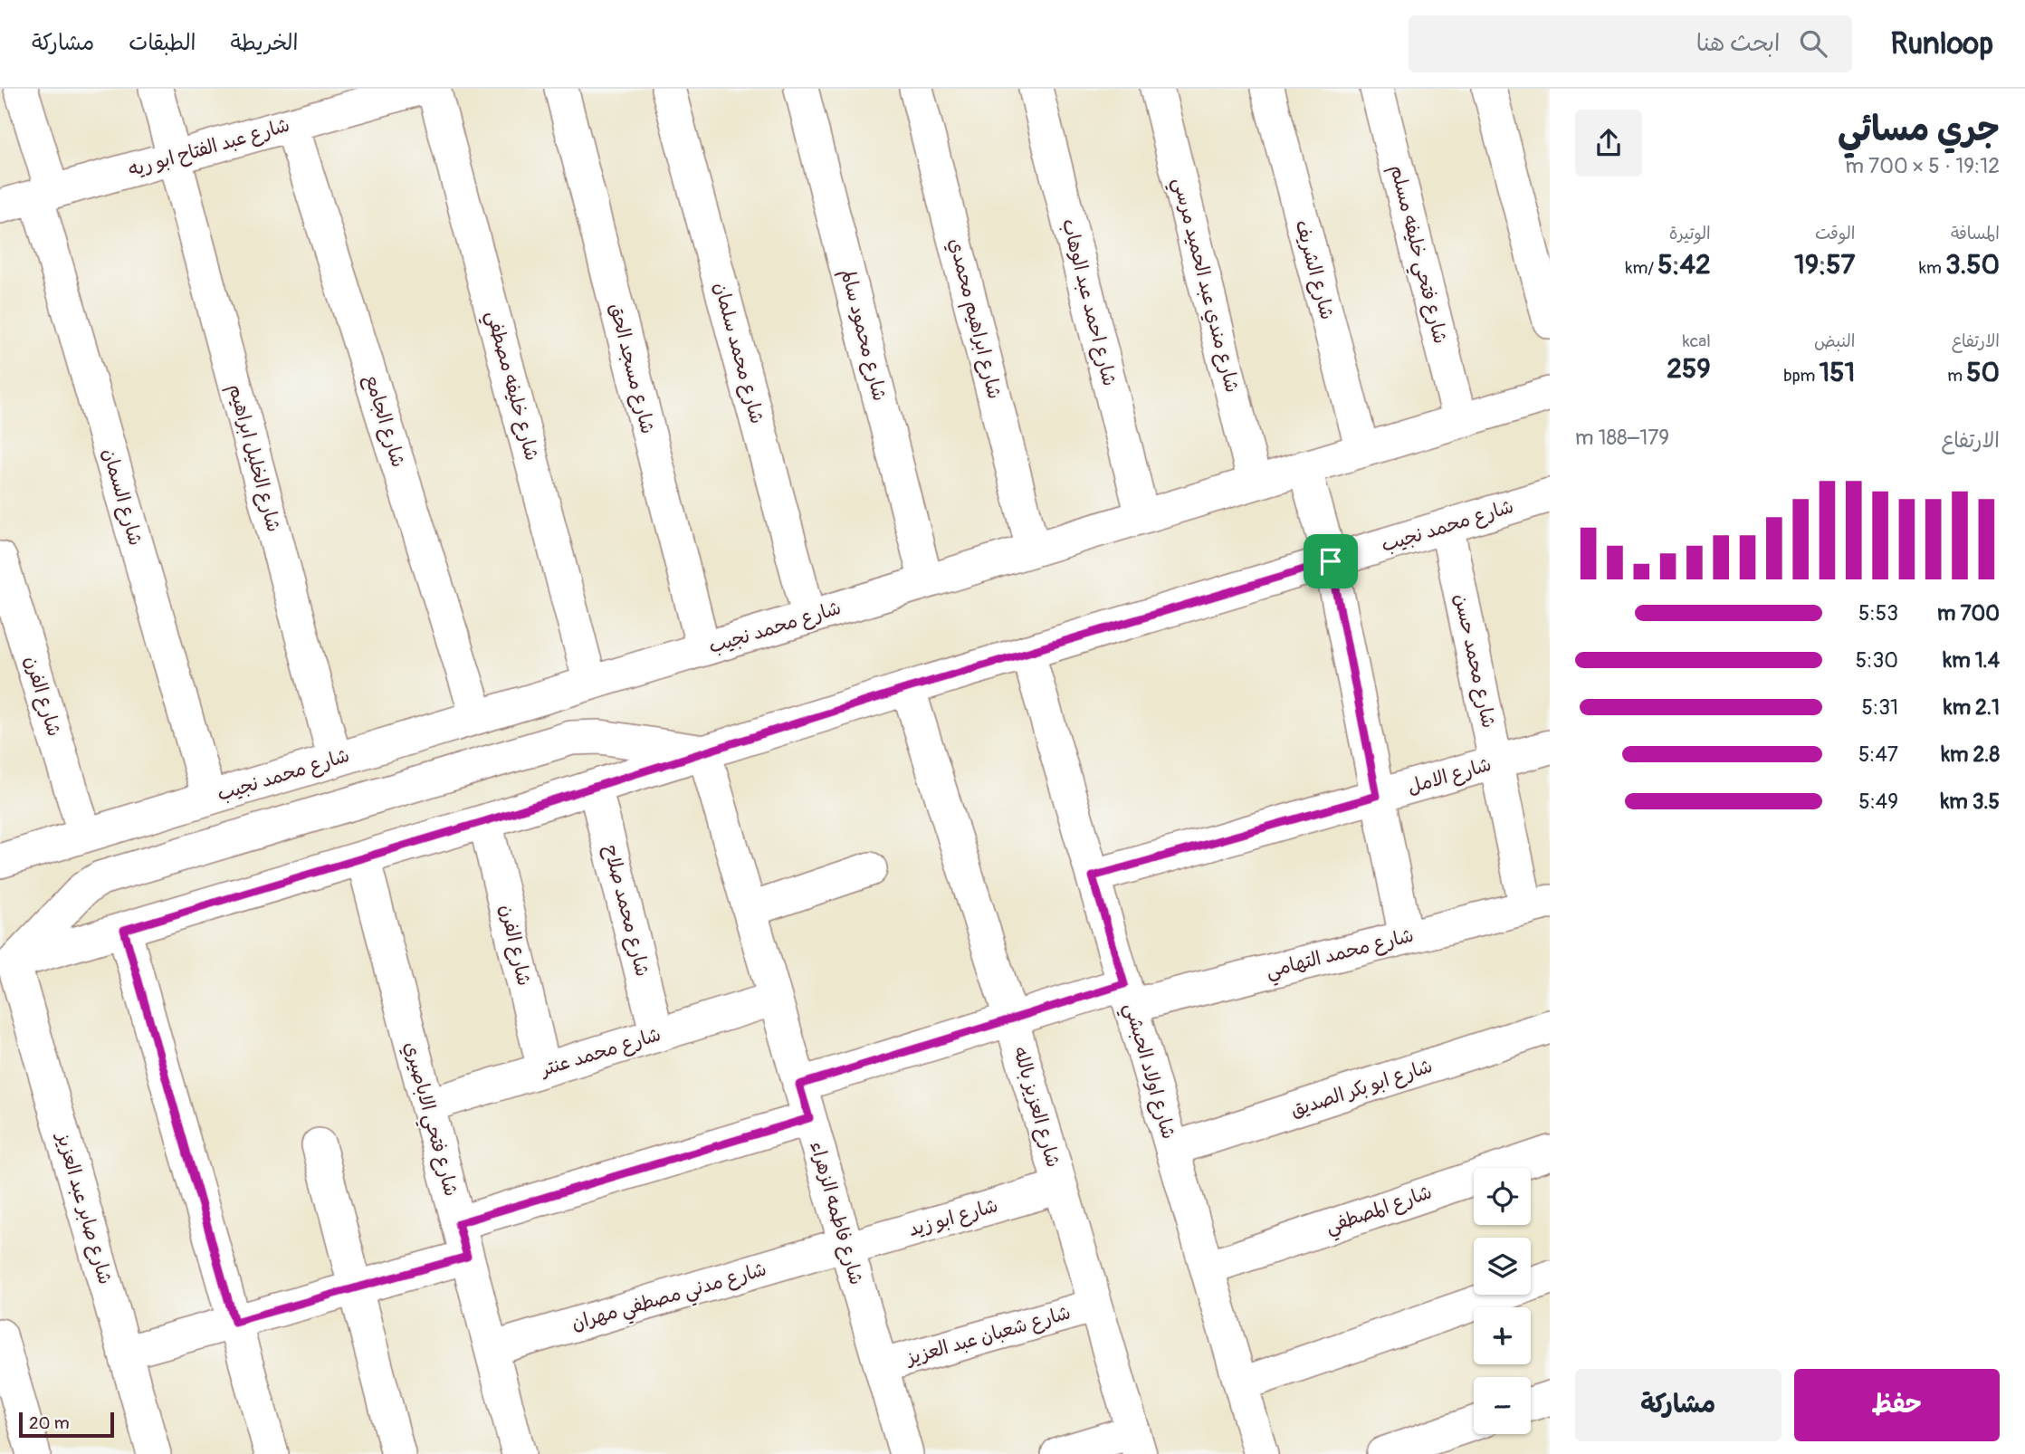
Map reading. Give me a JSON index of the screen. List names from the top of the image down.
{
  "streets": {
    "street": [
      "شارع عبد الفتاح ابو ريه",
      "شارع فتحي خليفه مسلم",
      "شارع الشريف",
      "شارع مندي عبد الحميد مرسي",
      "شارع احمد عبد الوهاب",
      "شارع ابراهيم محمدي",
      "شارع محمود سالم",
      "شارع محمد سلمان",
      "شارع مسجد الحق",
      "شارع خليفه مصطفي",
      "شارع الجامع",
      "شارع الخليل ابراهيم",
      "شارع السمان",
      "شارع محمد نجيب",
      "شارع محمد حسن",
      "شارع الفرن",
      "شارع الامل",
      "شارع محمد صلاح",
      "شارع محمد التهامي",
      "شارع محمد عنتر",
      "شارع اولاد الحبشي",
      "شارع ابو بكر الصديق",
      "شارع العزيز بالله",
      "شارع فتحي الاباصيري",
      "شارع صابر عبد العزيز",
      "شارع المصطفي",
      "شارع فاطمه الزهراء",
      "شارع ابو زيد",
      "شارع مدني مصطفي مهران",
      "شارع شعبان عبد العزيز"
    ]
  },
  "crossings": [
    ["شارع عبد الفتاح ابو ريه", "شارع الجامع"],
    ["شارع عبد الفتاح ابو ريه", "شارع الخليل ابراهيم"],
    ["شارع عبد الفتاح ابو ريه", "شارع السمان"],
    ["شارع فتحي خليفه مسلم", "شارع محمد نجيب"],
    ["شارع الشريف", "شارع محمد نجيب"],
    ["شارع مندي عبد الحميد مرسي", "شارع محمد نجيب"],
    ["شارع احمد عبد الوهاب", "شارع محمد نجيب"],
    ["شارع ابراهيم محمدي", "شارع محمد نجيب"],
    ["شارع محمود سالم", "شارع محمد نجيب"],
    ["شارع محمد سلمان", "شارع محمد نجيب"],
    ["شارع مسجد الحق", "شارع محمد نجيب"],
    ["شارع خليفه مصطفي", "شارع محمد نجيب"],
    ["شارع الجامع", "شارع محمد نجيب"],
    ["شارع الخليل ابراهيم", "شارع محمد نجيب"],
    ["شارع السمان", "شارع محمد نجيب"],
    ["شارع محمد نجيب", "شارع محمد حسن"],
    ["شارع محمد نجيب", "شارع الفرن"],
    ["شارع محمد نجيب", "شارع محمد صلاح"],
    ["شارع محمد نجيب", "شارع اولاد الحبشي"],
    ["شارع محمد نجيب", "شارع العزيز بالله"],
    ["شارع محمد نجيب", "شارع فتحي الاباصيري"],
    ["شارع محمد نجيب", "شارع صابر عبد العزيز"],
    ["شارع محمد نجيب", "شارع فاطمه الزهراء"],
    ["شارع محمد حسن", "شارع الامل"],
    ["شارع محمد حسن", "شارع محمد التهامي"],
    ["شارع الفرن", "شارع محمد عنتر"],
    ["شارع الامل", "شارع اولاد الحبشي"],
    ["شارع محمد صلاح", "شارع محمد عنتر"],
    ["شارع محمد التهامي", "شارع اولاد الحبشي"],
    ["شارع محمد التهامي", "شارع العزيز بالله"],
    ["شارع محمد التهامي", "شارع فاطمه الزهراء"],
    ["شارع محمد عنتر", "شارع فتحي الاباصيري"],
    ["شارع محمد عنتر", "شارع فاطمه الزهراء"],
    ["شارع اولاد الحبشي", "شارع ابو بكر الصديق"],
    ["شارع اولاد الحبشي", "شارع المصطفي"],
    ["شارع العزيز بالله", "شارع ابو زيد"],
    ["شارع العزيز بالله", "شارع شعبان عبد العزيز"],
    ["شارع فتحي الاباصيري", "شارع مدني مصطفي مهران"],
    ["شارع فاطمه الزهراء", "شارع ابو زيد"],
    ["شارع فاطمه الزهراء", "شارع مدني مصطفي مهران"],
    ["شارع فاطمه الزهراء", "شارع شعبان عبد العزيز"],
    ["شارع ابو زيد", "شارع مدني مصطفي مهران"]
  ],
  "scale_bar": "20 m",
  "page": {
    "header": "Runloop",
    "search": "ابحث هنا",
    "nav": ["الخريطة", "الطبقات", "مشاركة"],
    "heading": ["جري مسائي", "19:12 · 5 × 700 m"],
    "stats": [
      ["المسافة", "3.50 km"],
      ["الوقت", "19:57"],
      ["الوتيرة", "5:42 /km"],
      ["الارتفاع", "50 m"],
      ["النبض", "151 bpm"],
      ["kcal", "259"]
    ],
    "chart": ["الارتفاع", "179–188 m"],
    "list": [
      {
        "name": "700 m",
        "note": "5:53"
      },
      {
        "name": "1.4 km",
        "note": "5:30"
      },
      {
        "name": "2.1 km",
        "note": "5:31"
      },
      {
        "name": "2.8 km",
        "note": "5:47"
      },
      {
        "name": "3.5 km",
        "note": "5:49"
      }
    ],
    "map_buttons": ["+", "−"],
    "buttons": ["حفظ", "مشاركة"],
    "scale": "20 m"
  }
}
